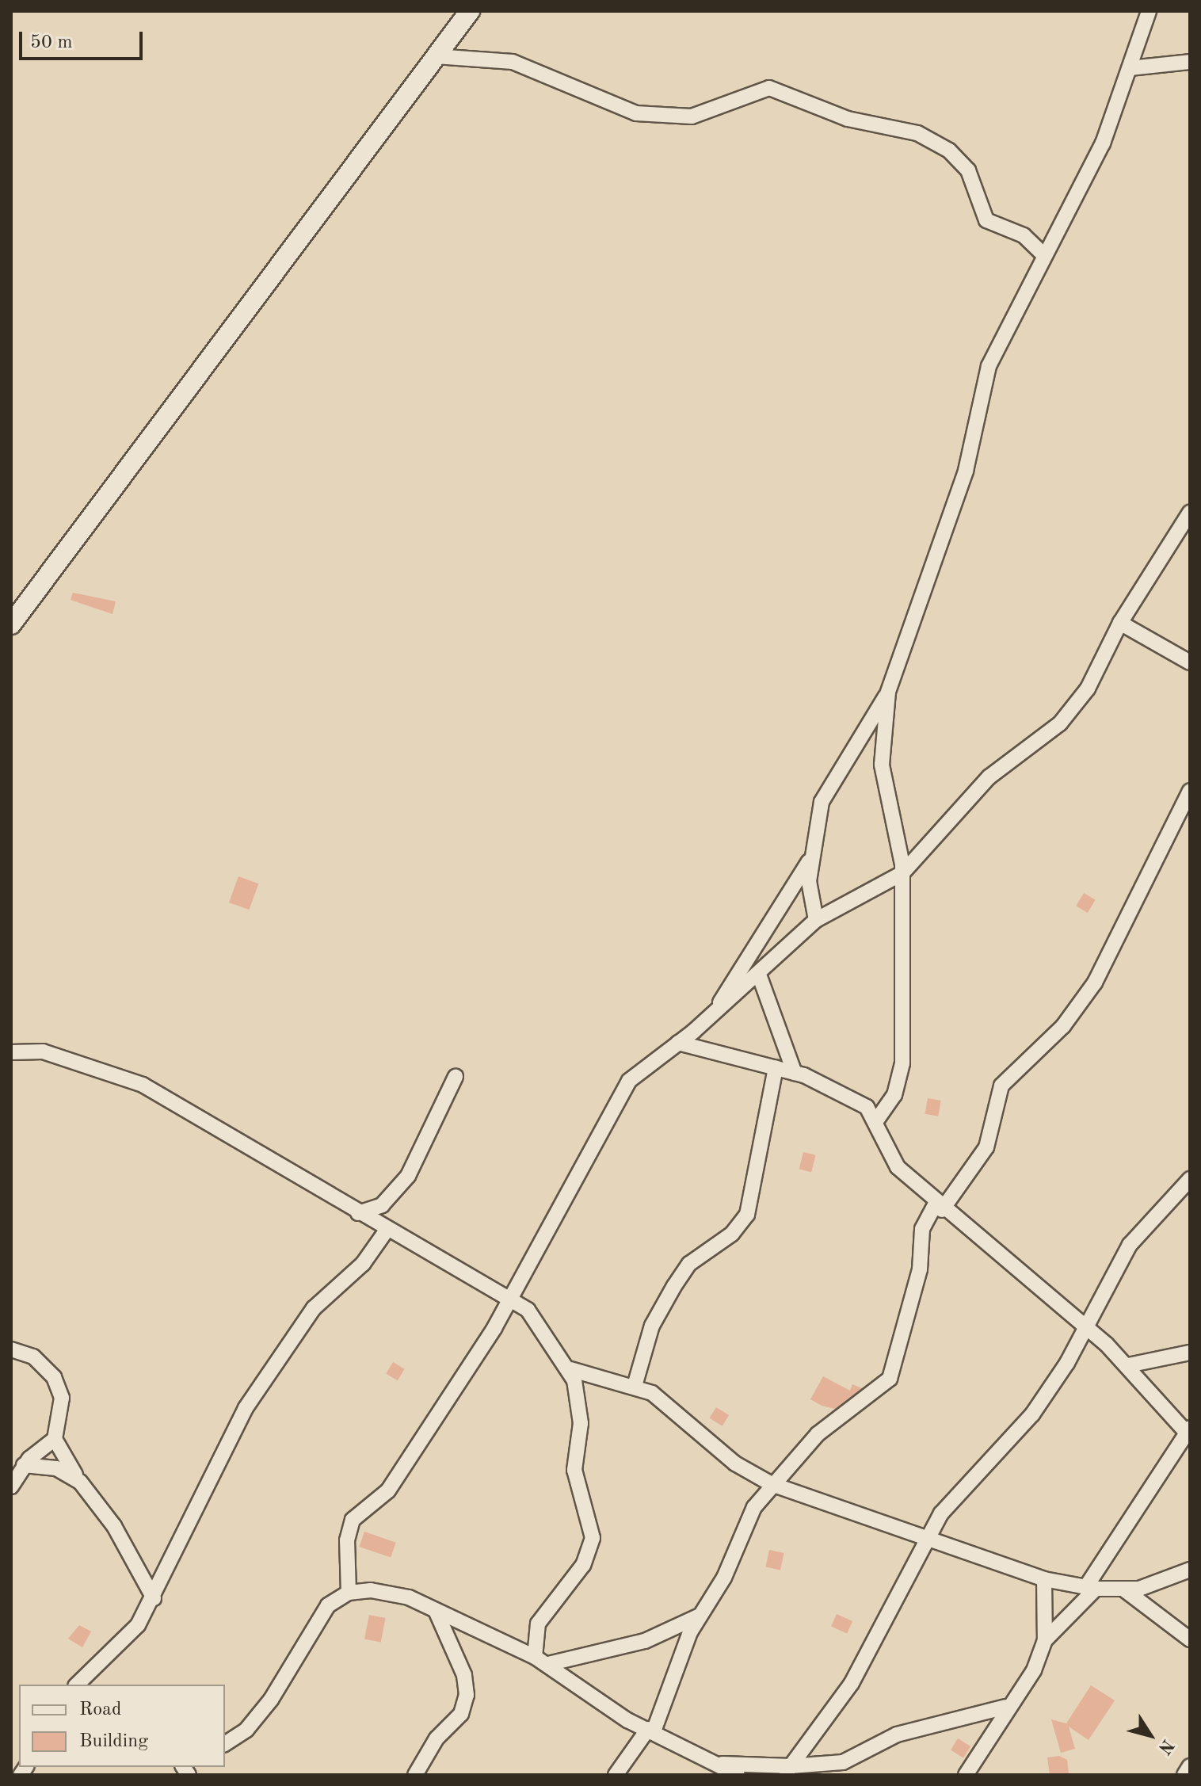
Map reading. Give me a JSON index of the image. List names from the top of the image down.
{
  "legend": ["Road", "Building"],
  "scale_bar": "50 m",
  "north": "bottom right"
}
